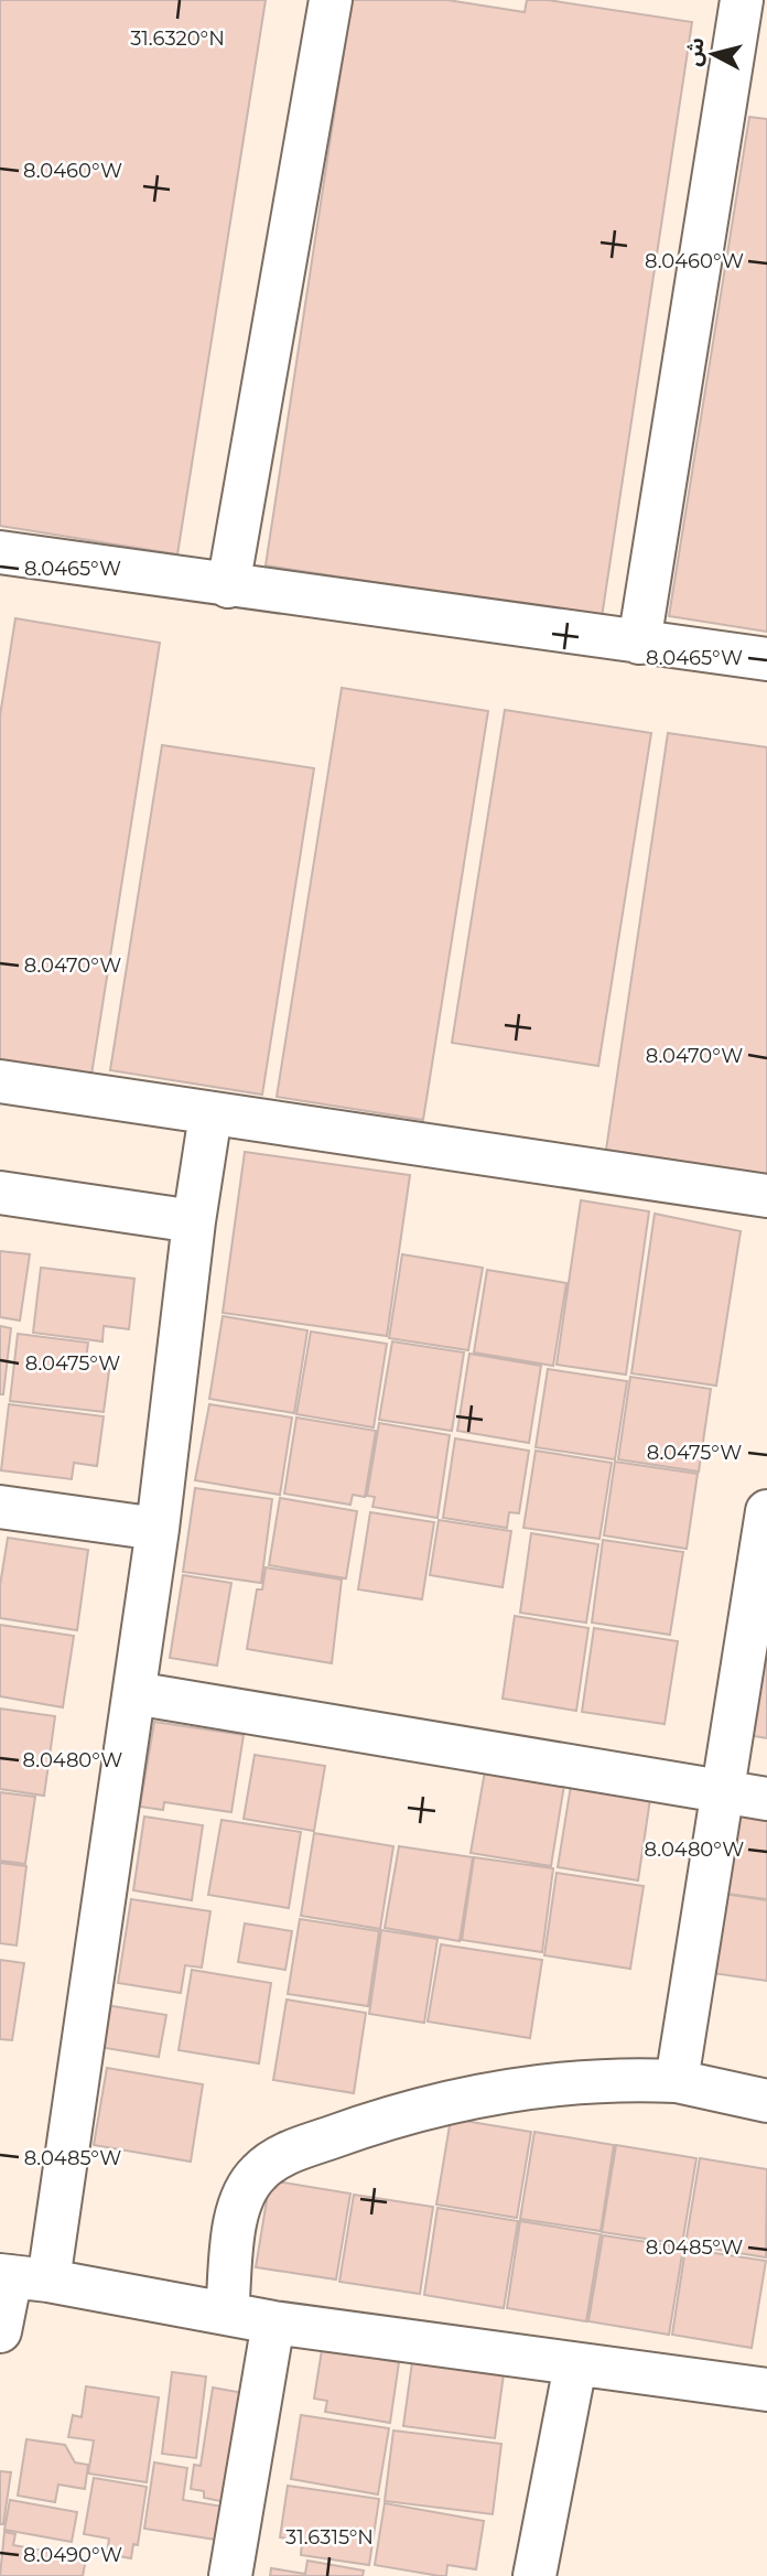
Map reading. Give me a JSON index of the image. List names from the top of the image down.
{
  "north": "left",
  "coordinates": [
    "31.6320°N",
    "8.0460°W",
    "8.0465°W",
    "8.0470°W",
    "8.0475°W",
    "8.0480°W",
    "8.0485°W",
    "31.6315°N",
    "8.0490°W"
  ]
}
